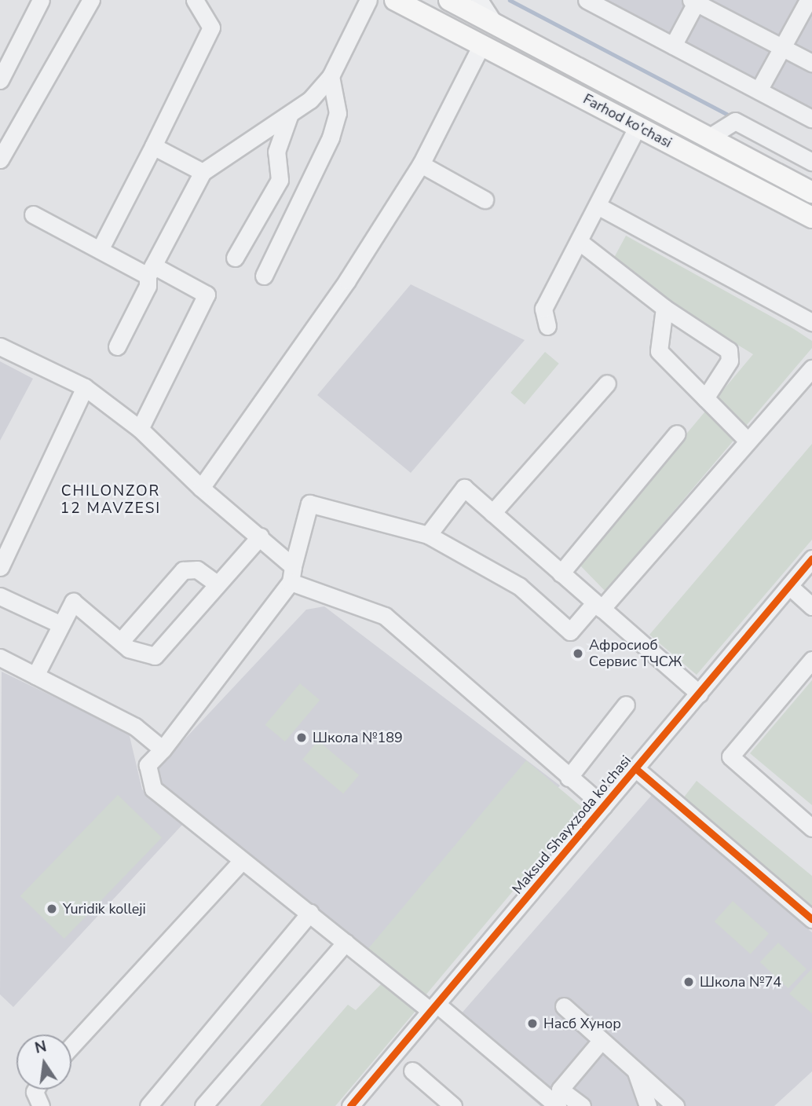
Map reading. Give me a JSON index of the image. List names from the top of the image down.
{
  "streets": {
    "main road": ["Farhod ko'chasi"],
    "street": ["Maksud Shayxzoda ko'chasi"]
  },
  "districts": ["CHILONZOR 12 MAVZESI"],
  "places": [
    "Афросиоб Сервис ТЧСЖ",
    "Школа №189",
    "Yuridik kolleji",
    "Школа №74",
    "Насб Хунор"
  ],
  "north": "top"
}
